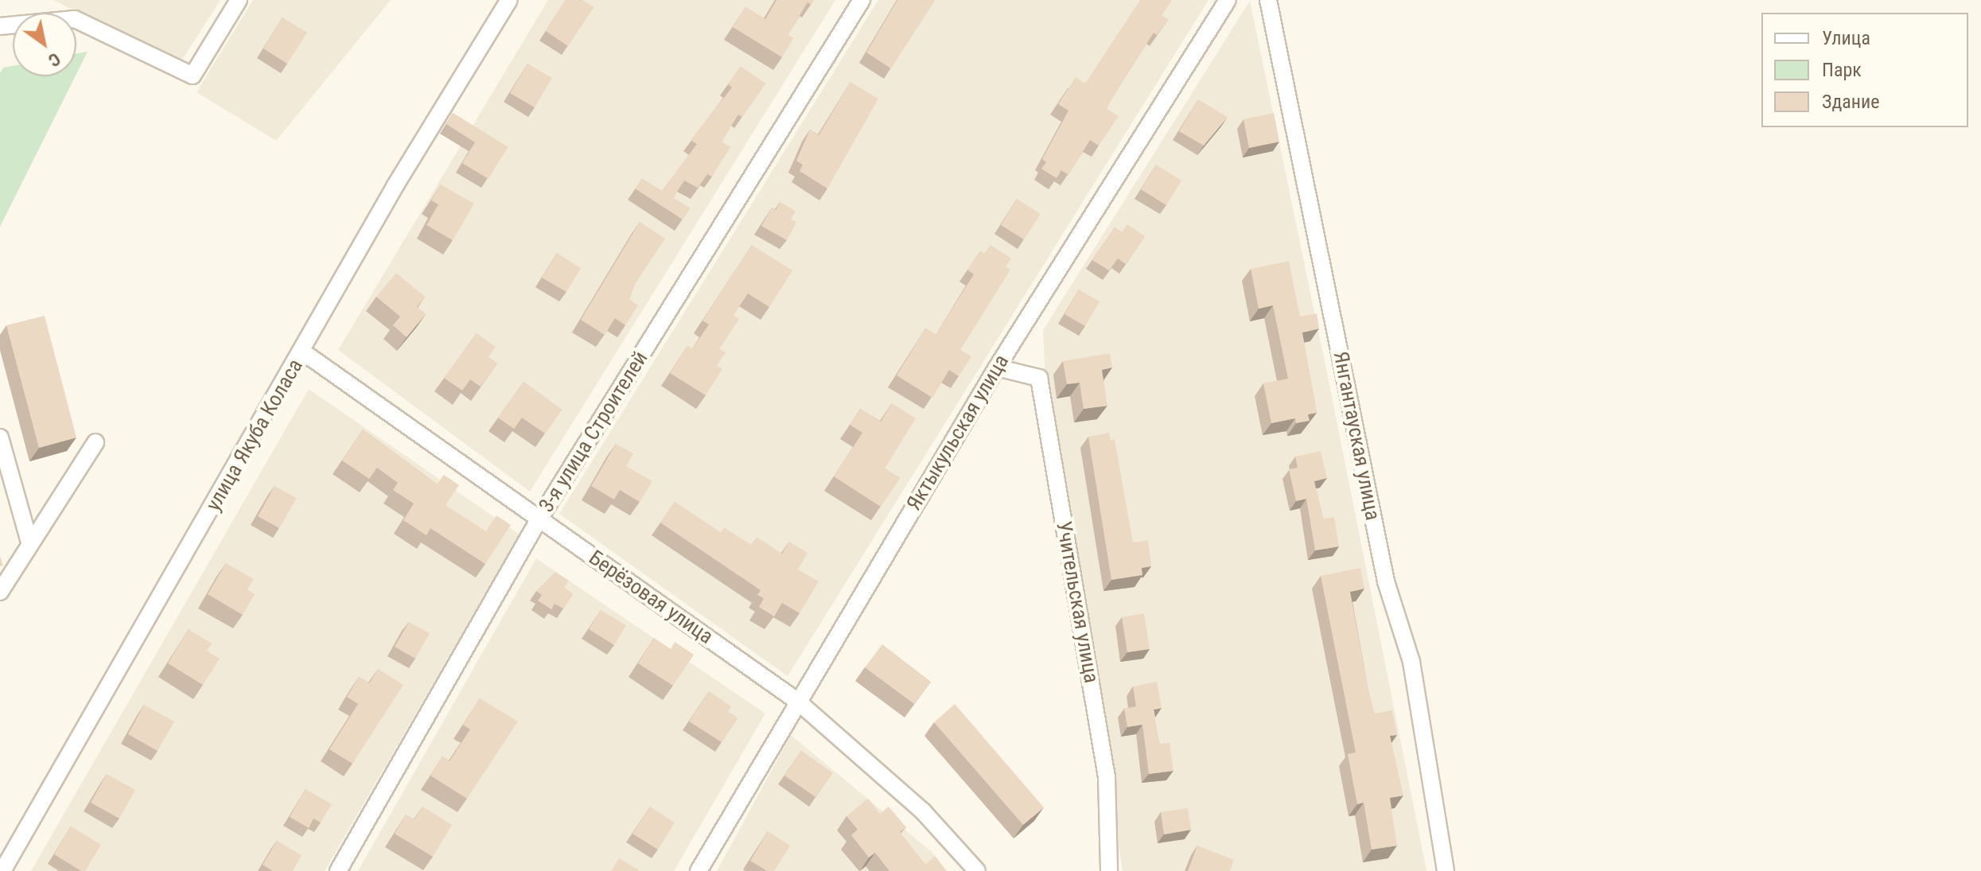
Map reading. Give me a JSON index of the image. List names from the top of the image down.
{
  "streets": {
    "street": [
      "3-я улица Строителей",
      "Яктыкульская улица",
      "улица Якуба Коласа",
      "Янгантауская улица",
      "Берёзовая улица",
      "Учительская улица"
    ]
  },
  "crossings": [
    ["3-я улица Строителей", "Берёзовая улица"],
    ["Яктыкульская улица", "Берёзовая улица"],
    ["Яктыкульская улица", "Учительская улица"],
    ["улица Якуба Коласа", "Берёзовая улица"]
  ],
  "legend": ["Улица", "Парк", "Здание"],
  "north": "bottom right"
}
